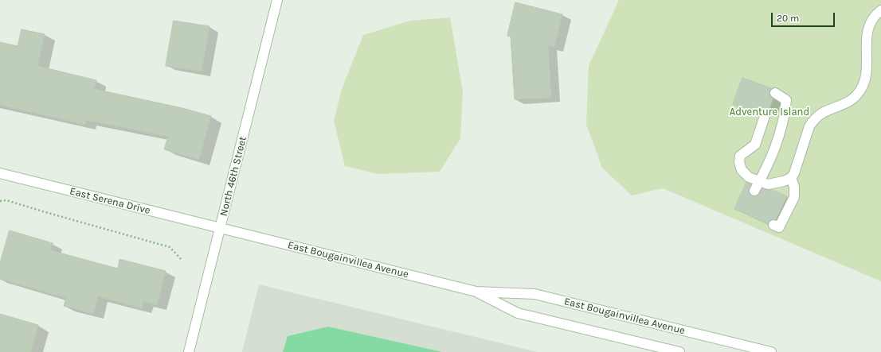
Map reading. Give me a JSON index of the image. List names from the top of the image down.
{
  "streets": {
    "street": ["North 46th Street", "East Serena Drive", "East Bougainvillea Avenue"]
  },
  "crossings": [
    ["North 46th Street", "East Serena Drive"],
    ["North 46th Street", "East Bougainvillea Avenue"],
    ["East Serena Drive", "East Bougainvillea Avenue"]
  ],
  "parks": ["Adventure Island"],
  "scale_bar": "20 m"
}
